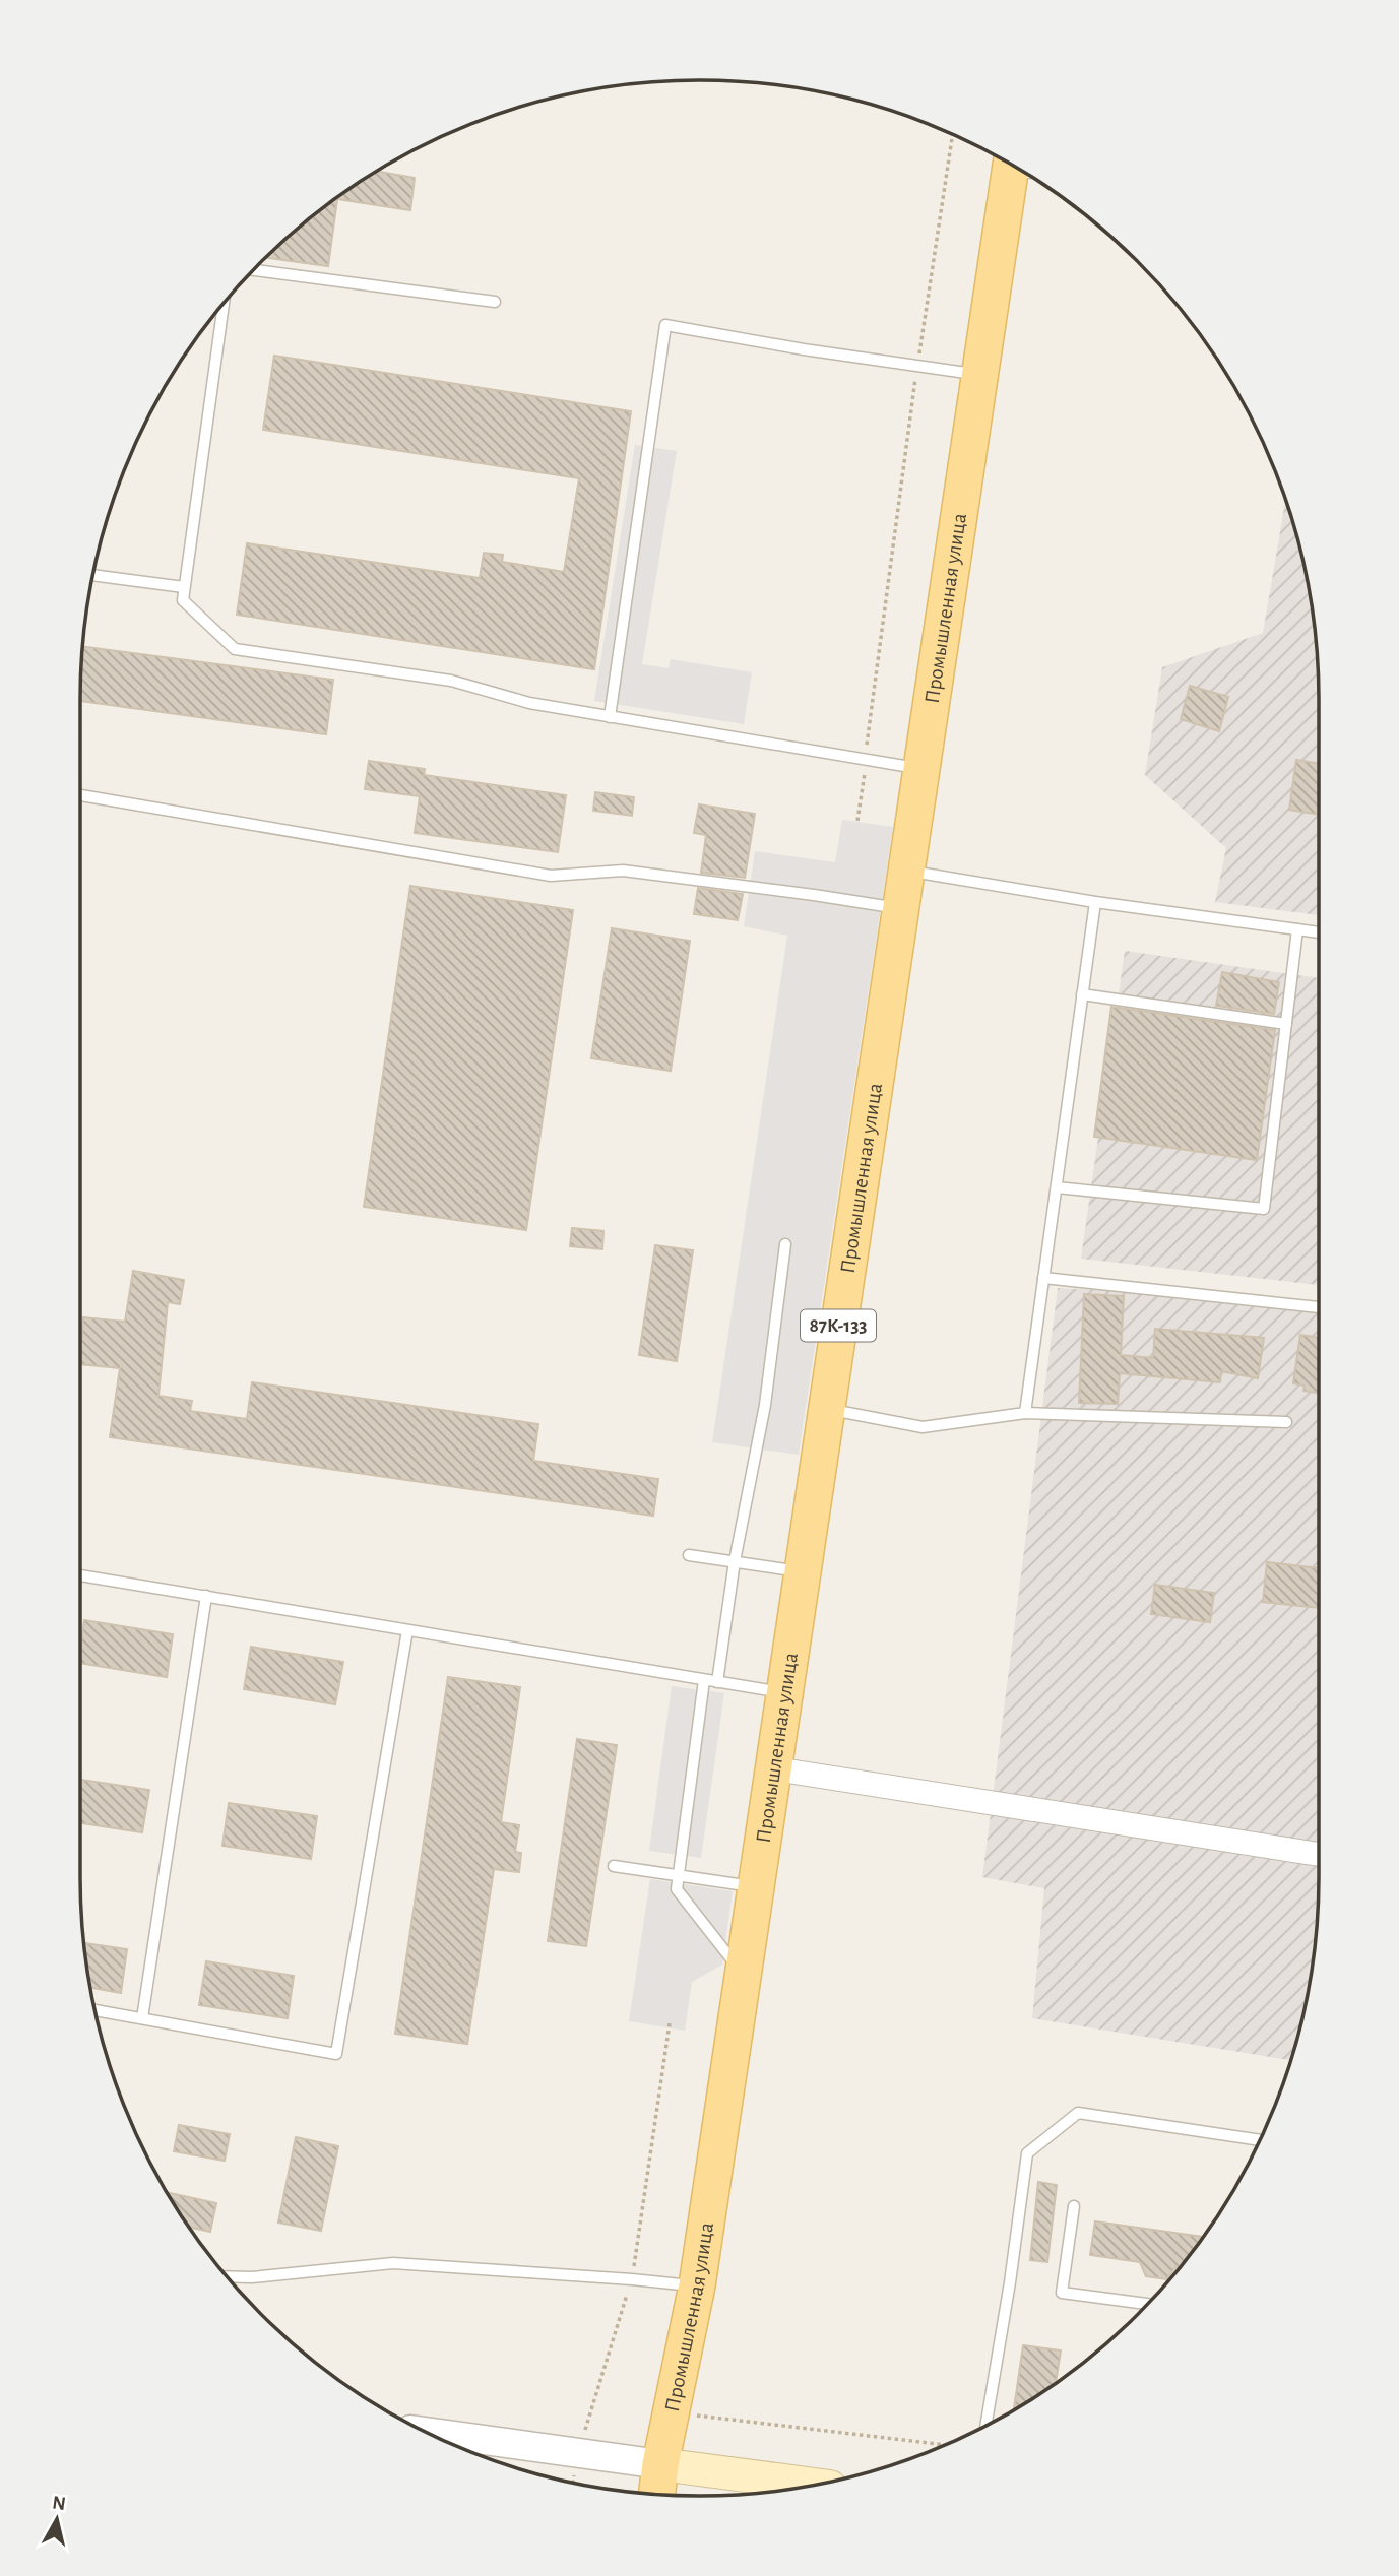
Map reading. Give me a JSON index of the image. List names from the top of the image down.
{
  "streets": {
    "main road": ["Промышленная улица", "87К-133"]
  },
  "north": "top"
}
